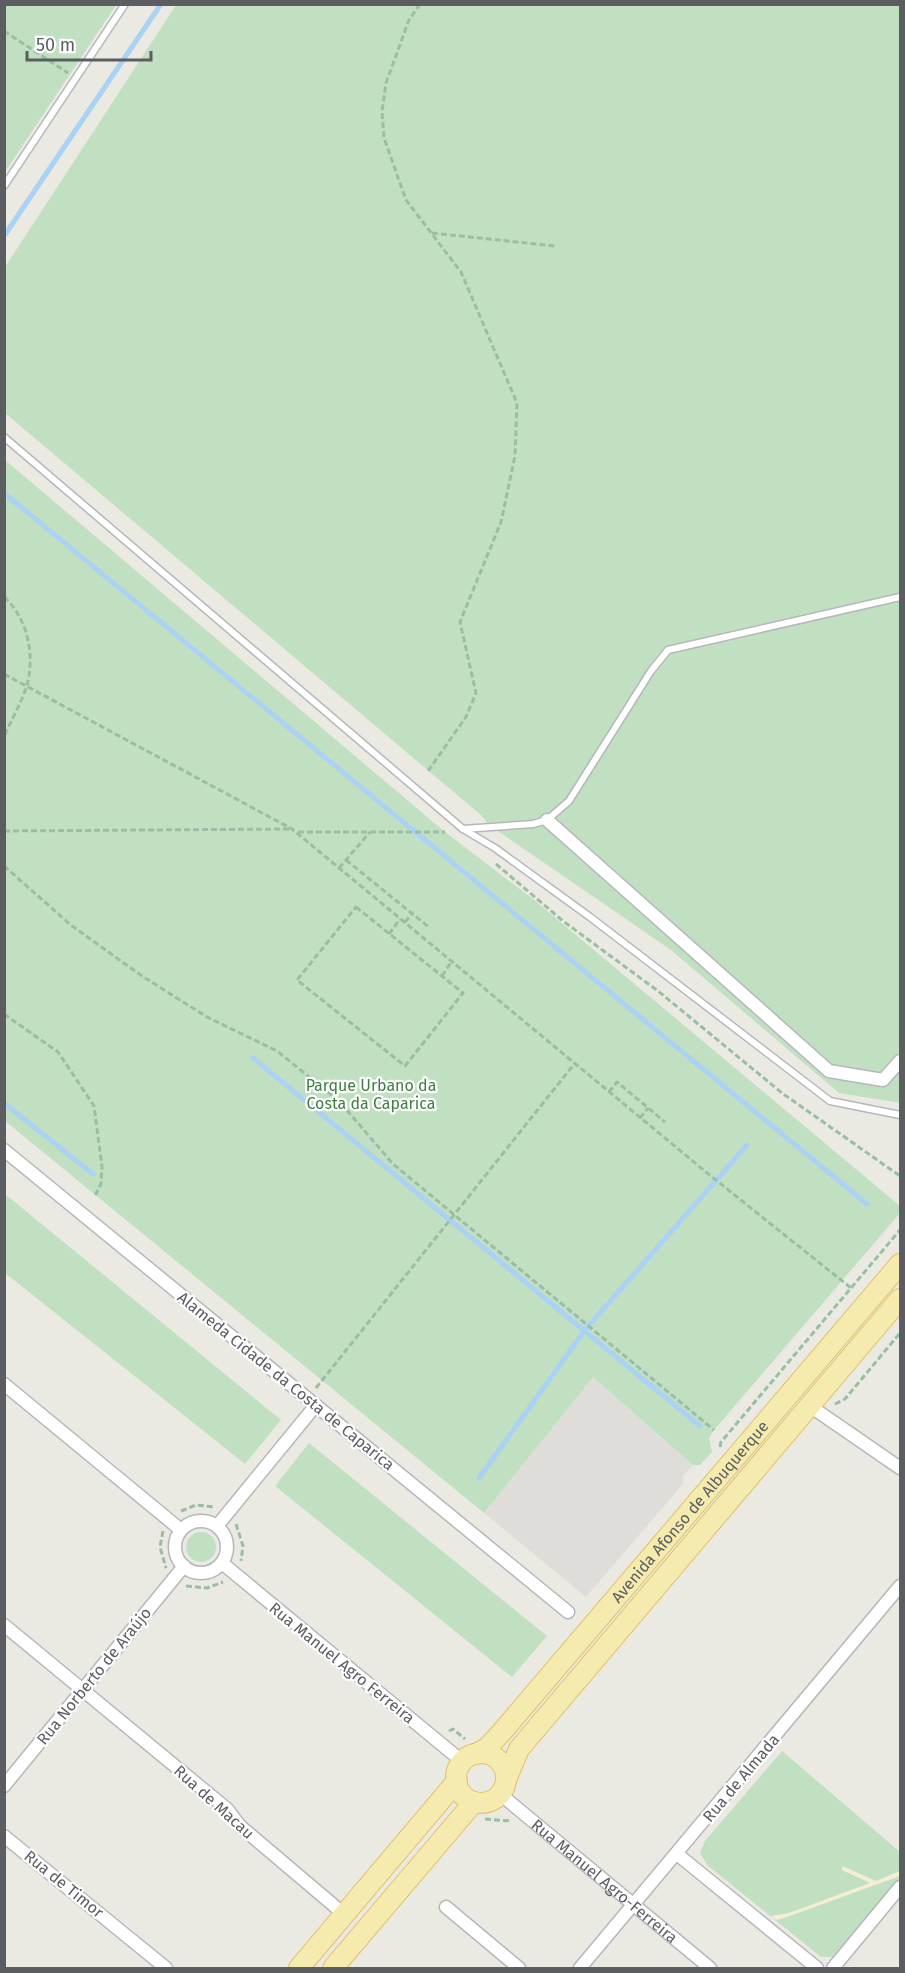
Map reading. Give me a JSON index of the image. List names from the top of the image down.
{
  "streets": {
    "main road": ["Avenida Afonso de Albuquerque", "Rua Manuel Agro-Ferreira"],
    "street": [
      "Alameda Cidade da Costa de Caparica",
      "Rua Manuel Agro Ferreira",
      "Rua Norberto de Araújo",
      "Rua de Almada",
      "Rua de Macau",
      "Rua de Timor"
    ]
  },
  "crossings": [
    ["Avenida Afonso de Albuquerque", "Rua Manuel Agro Ferreira"],
    ["Avenida Afonso de Albuquerque", "Rua de Macau"],
    ["Avenida Afonso de Albuquerque", "Rua Manuel Agro-Ferreira"],
    ["Rua Manuel Agro Ferreira", "Rua Norberto de Araújo"],
    ["Rua Manuel Agro Ferreira", "Rua Manuel Agro-Ferreira"],
    ["Rua Norberto de Araújo", "Rua de Macau"],
    ["Rua de Almada", "Rua Manuel Agro-Ferreira"]
  ],
  "parks": ["Parque Urbano da Costa da Caparica"],
  "scale_bar": "50 m"
}
